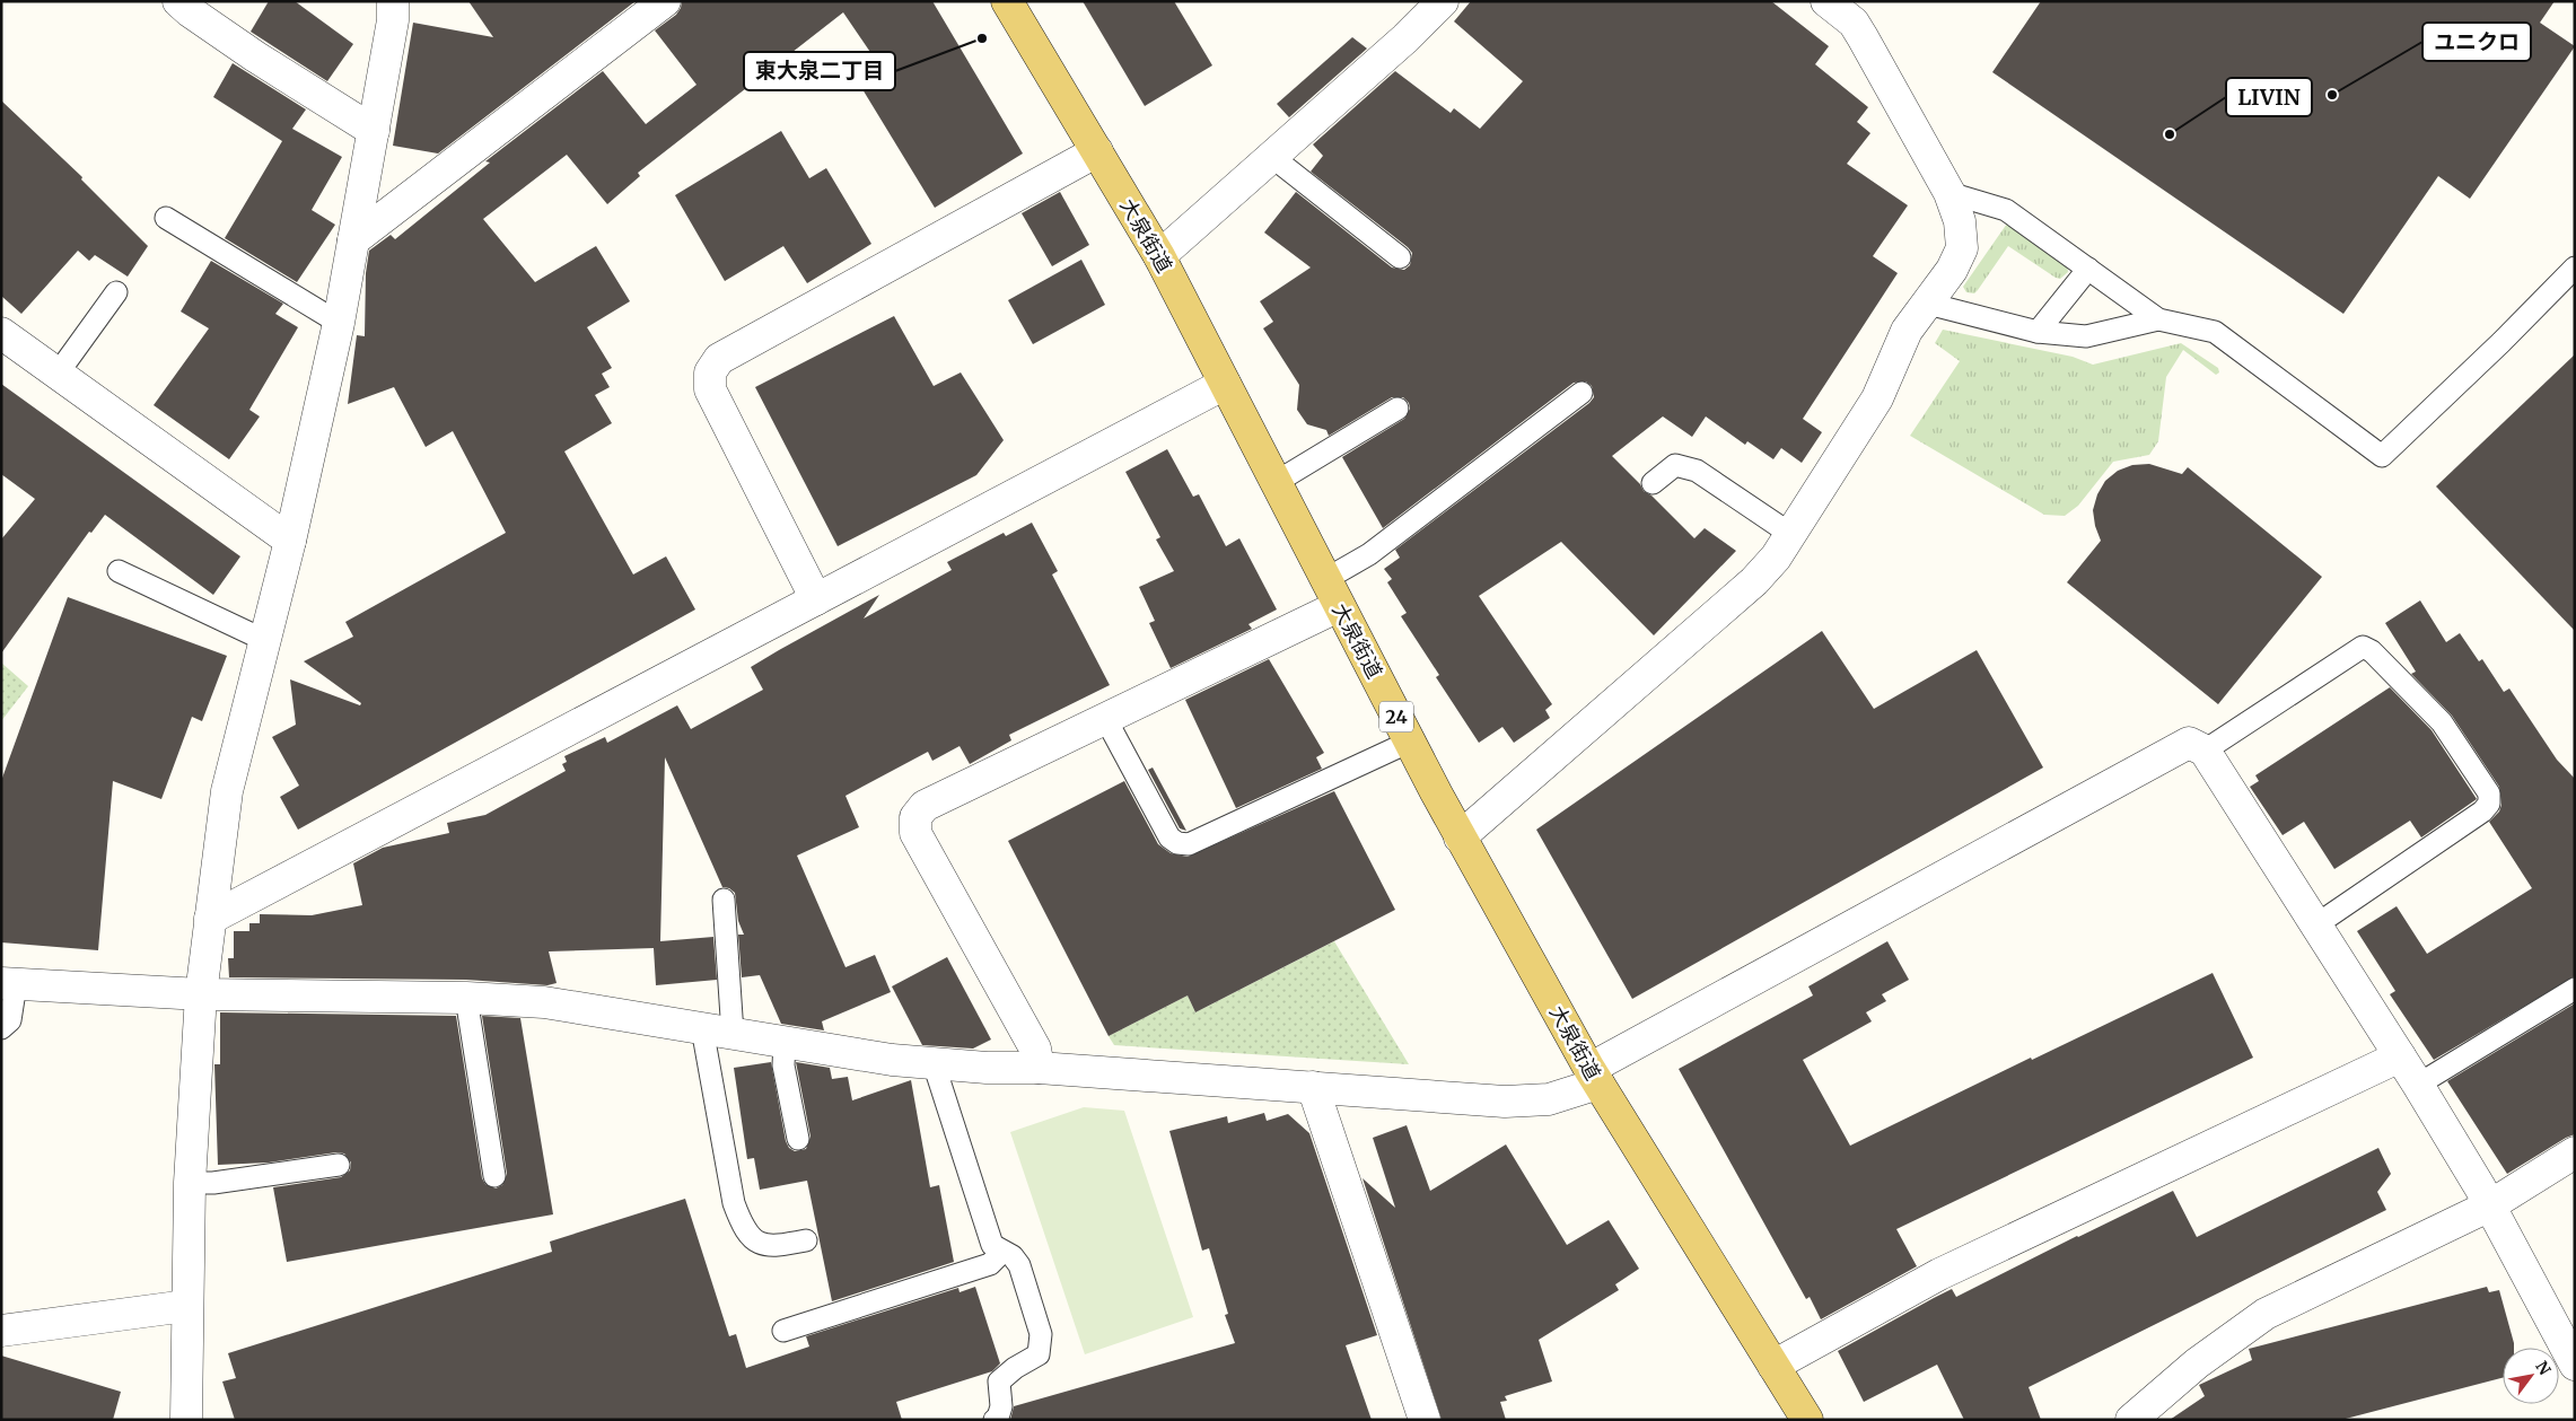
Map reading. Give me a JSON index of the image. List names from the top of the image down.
{
  "streets": {
    "main road": ["大泉街道", "24"]
  },
  "places": ["東大泉二丁目", "ユニクロ", "LIVIN"],
  "north": "top right"
}
